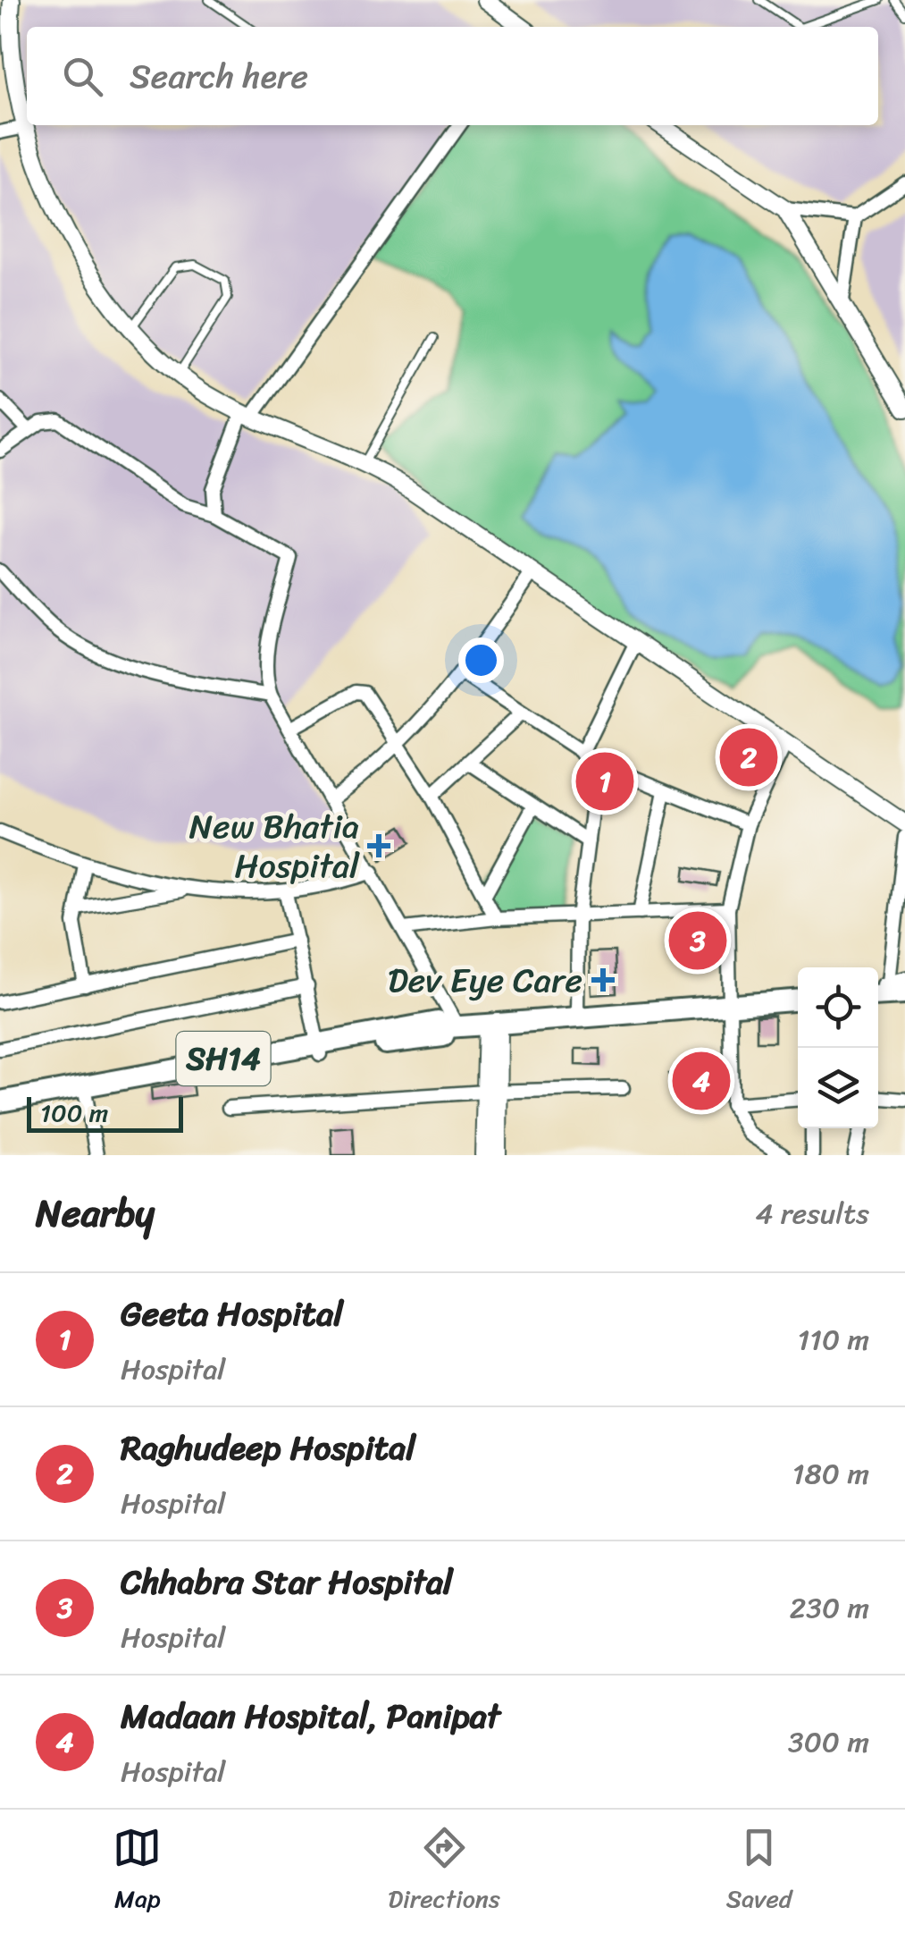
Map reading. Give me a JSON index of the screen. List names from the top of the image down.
{
  "streets": {
    "main road": ["SH14"]
  },
  "places": {
    "health": ["New Bhatia Hospital", "Dev Eye Care"]
  },
  "scale_bar": "100 m",
  "page": {
    "search": "Search here",
    "pins": [
      "2",
      "1",
      "3",
      "4"
    ],
    "scale": "100 m",
    "heading": ["Nearby", "4 results"],
    "list": [
      {
        "mark": "1",
        "name": "Geeta Hospital",
        "note": "Hospital",
        "value": "110 m"
      },
      {
        "mark": "2",
        "name": "Raghudeep Hospital",
        "note": "Hospital",
        "value": "180 m"
      },
      {
        "mark": "3",
        "name": "Chhabra Star Hospital",
        "note": "Hospital",
        "value": "230 m"
      },
      {
        "mark": "4",
        "name": "Madaan Hospital, Panipat",
        "note": "Hospital",
        "value": "300 m"
      }
    ],
    "nav": ["Map", "Directions", "Saved"]
  }
}
